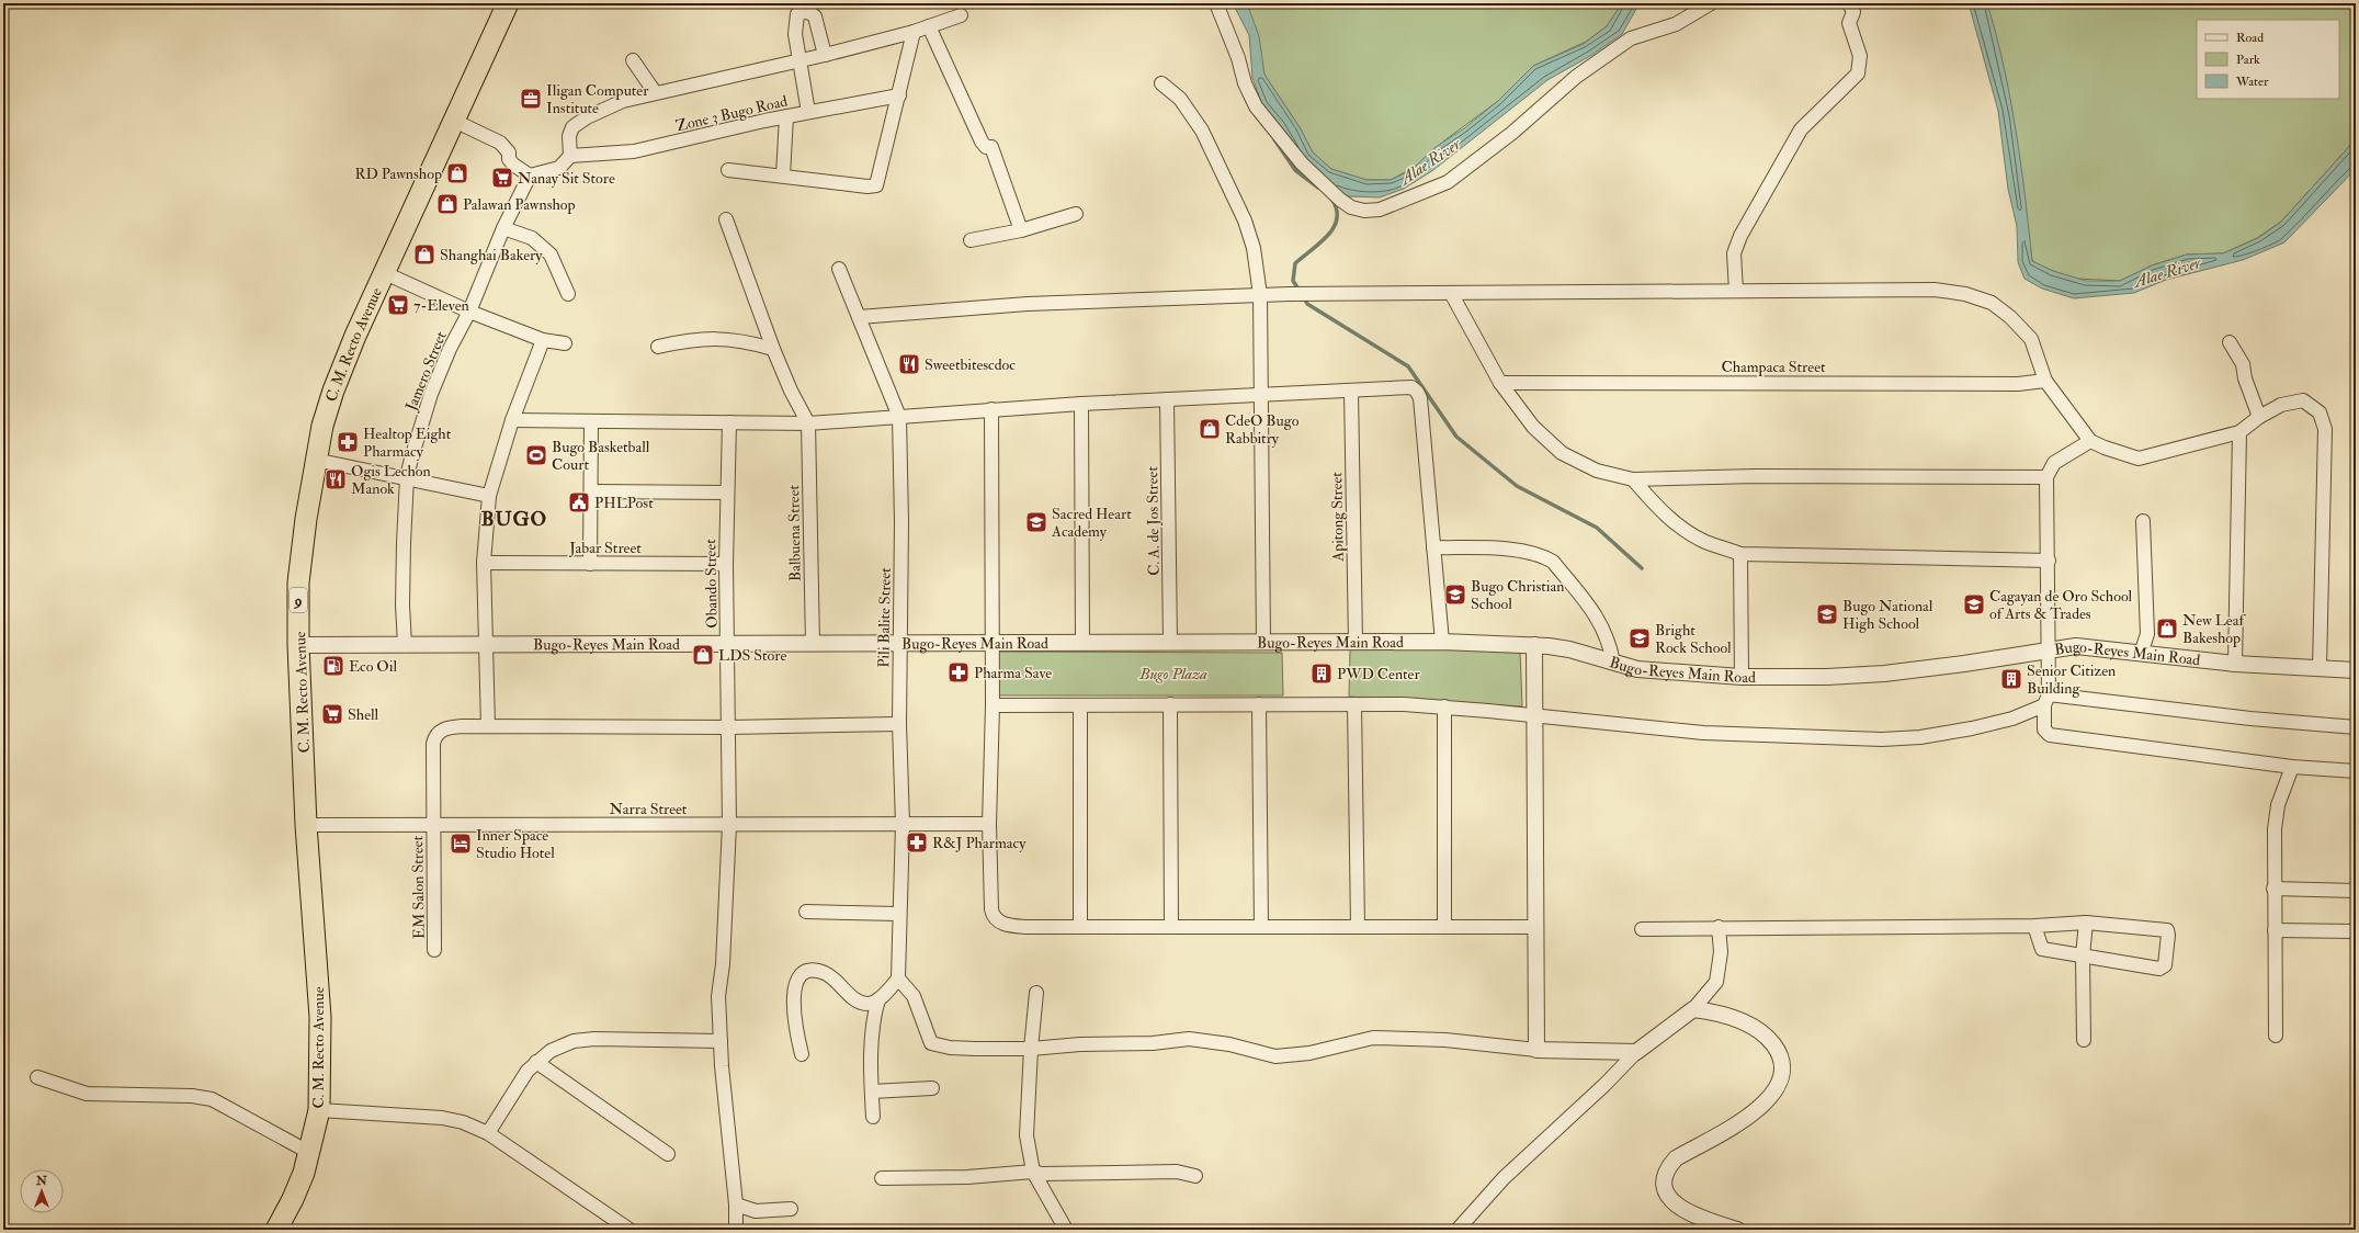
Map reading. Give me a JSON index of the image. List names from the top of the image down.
{
  "streets": {
    "highway": ["C. M. Recto Avenue", "9"],
    "street": [
      "Zone 3 Bugo Road",
      "Champaca Street",
      "Jamero Street",
      "Apitong Street",
      "C. A. de Jos Street",
      "Balbuena Street",
      "Jabar Street",
      "Obando Street",
      "Pili Balite Street",
      "Bugo-Reyes Main Road",
      "Narra Street",
      "EM Salon Street"
    ]
  },
  "crossings": [
    ["C. M. Recto Avenue", "Bugo-Reyes Main Road"],
    ["C. M. Recto Avenue", "Narra Street"],
    ["Jamero Street", "Bugo-Reyes Main Road"],
    ["Apitong Street", "Bugo-Reyes Main Road"],
    ["C. A. de Jos Street", "Bugo-Reyes Main Road"],
    ["Balbuena Street", "Bugo-Reyes Main Road"],
    ["Jabar Street", "Obando Street"],
    ["Obando Street", "Bugo-Reyes Main Road"],
    ["Obando Street", "Narra Street"],
    ["Obando Street", "EM Salon Street"],
    ["Pili Balite Street", "Bugo-Reyes Main Road"],
    ["Pili Balite Street", "Narra Street"],
    ["Pili Balite Street", "EM Salon Street"],
    ["Narra Street", "EM Salon Street"]
  ],
  "districts": ["BUGO"],
  "water": ["Alae River"],
  "parks": ["Bugo Plaza"],
  "places": {
    "office": ["Iligan Computer Institute"],
    "shop": [
      "RD Pawnshop",
      "Palawan Pawnshop",
      "Shanghai Bakery",
      "CdeO Bugo Rabbitry",
      "New Leaf Bakeshop",
      "LDS Store"
    ],
    "supermarket": ["Nanay Sit Store", "7-Eleven", "Shell"],
    "restaurant": ["Sweetbitescdoc", "Ogis Lechon Manok"],
    "pharmacy": ["Healtop Eight Pharmacy", "Pharma Save", "R&J Pharmacy"],
    "sports": ["Bugo Basketball Court"],
    "public building": ["PHLPost"],
    "school or university": [
      "Sacred Heart Academy",
      "Bugo Christian School",
      "Cagayan de Oro School of Arts & Trades",
      "Bugo National High School",
      "Bright Rock School"
    ],
    "fuel station": ["Eco Oil"],
    "building": ["PWD Center", "Senior Citizen Building"],
    "hotel": ["Inner Space Studio Hotel"]
  },
  "legend": ["Road", "Park", "Water"],
  "north": "top"
}
